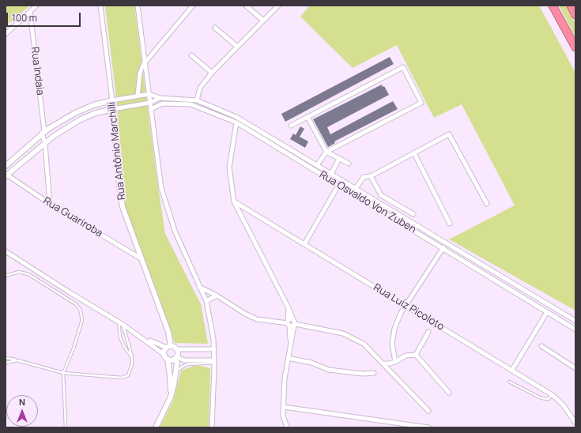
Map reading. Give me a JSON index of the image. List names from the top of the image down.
{
  "streets": {
    "street": [
      "Rua Indaia",
      "Rua Antônio Marchilli",
      "Rua Osvaldo Von Zuben",
      "Rua Guariroba",
      "Rua Luíz Picoloto"
    ]
  },
  "crossings": [
    ["Rua Indaia", "Rua Osvaldo Von Zuben"],
    ["Rua Indaia", "Rua Guariroba"],
    ["Rua Antônio Marchilli", "Rua Osvaldo Von Zuben"],
    ["Rua Antônio Marchilli", "Rua Guariroba"]
  ],
  "scale_bar": "100 m",
  "north": "top"
}
